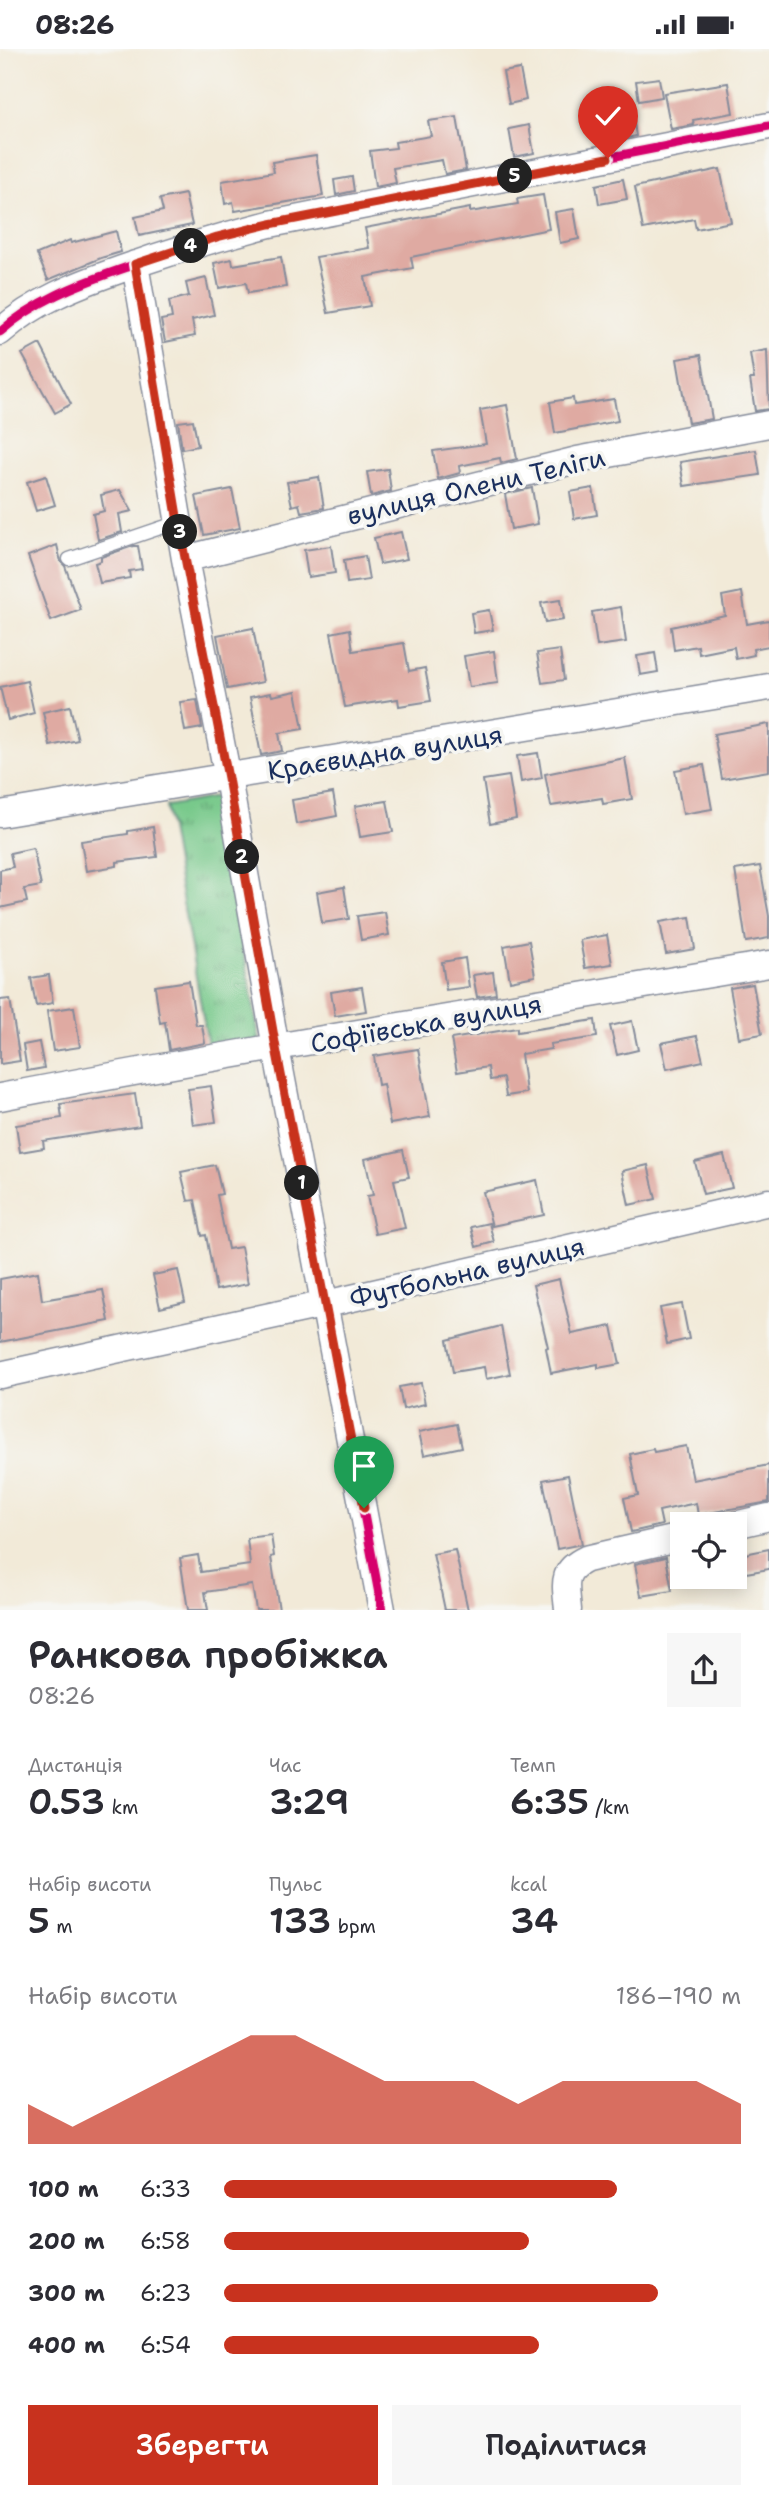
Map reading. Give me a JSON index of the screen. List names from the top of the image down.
{
  "streets": {
    "street": [
      "вулиця Олени Теліги",
      "Краєвидна вулиця",
      "Софіївська вулиця",
      "Футбольна вулиця"
    ]
  },
  "page": {
    "status": "08:26",
    "pins": [
      "5",
      "4",
      "3",
      "2",
      "1"
    ],
    "heading": ["Ранкова пробіжка", "08:26"],
    "stats": [
      ["Дистанція", "0.53 km"],
      ["Час", "3:29"],
      ["Темп", "6:35 /km"],
      ["Набір висоти", "5 m"],
      ["Пульс", "133 bpm"],
      ["kcal", "34"]
    ],
    "chart": ["Набір висоти", "186–190 m"],
    "list": [
      {
        "name": "100 m",
        "note": "6:33"
      },
      {
        "name": "200 m",
        "note": "6:58"
      },
      {
        "name": "300 m",
        "note": "6:23"
      },
      {
        "name": "400 m",
        "note": "6:54"
      }
    ],
    "buttons": ["Зберегти", "Поділитися"]
  }
}
